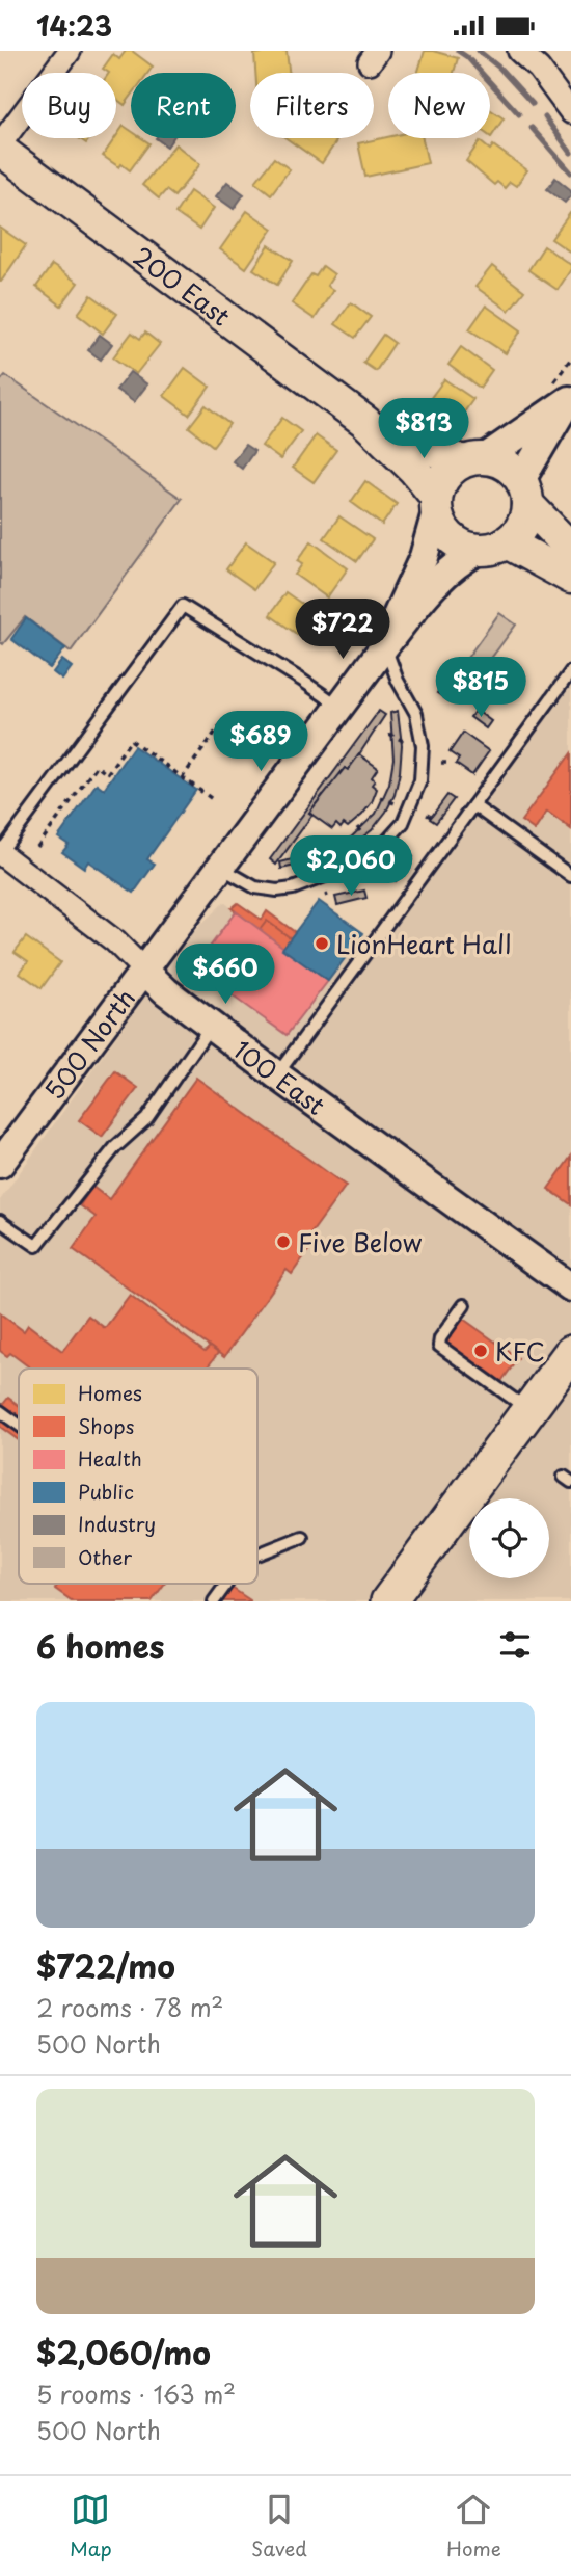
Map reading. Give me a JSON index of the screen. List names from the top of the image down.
{
  "streets": {
    "main road": ["200 East"],
    "street": ["500 North", "100 East"]
  },
  "crossings": [
    ["200 East", "500 North"],
    ["500 North", "100 East"]
  ],
  "places": ["LionHeart Hall", "Five Below", "KFC"],
  "legend": [
    "Homes",
    "Shops",
    "Health",
    "Public",
    "Industry",
    "Other"
  ],
  "page": {
    "status": "14:23",
    "chip": [
      "Buy",
      "Rent",
      "Filters",
      "New"
    ],
    "price": [
      "$813",
      "$722",
      "$815",
      "$689",
      "$2,060",
      "$660"
    ],
    "heading": "6 homes",
    "list": [
      {
        "name": "$722/mo",
        "note": "2 rooms · 78 m² · 500 North"
      },
      {
        "name": "$2,060/mo",
        "note": "5 rooms · 163 m² · 500 North"
      }
    ],
    "tabs": ["Map", "Saved", "Home"]
  }
}
